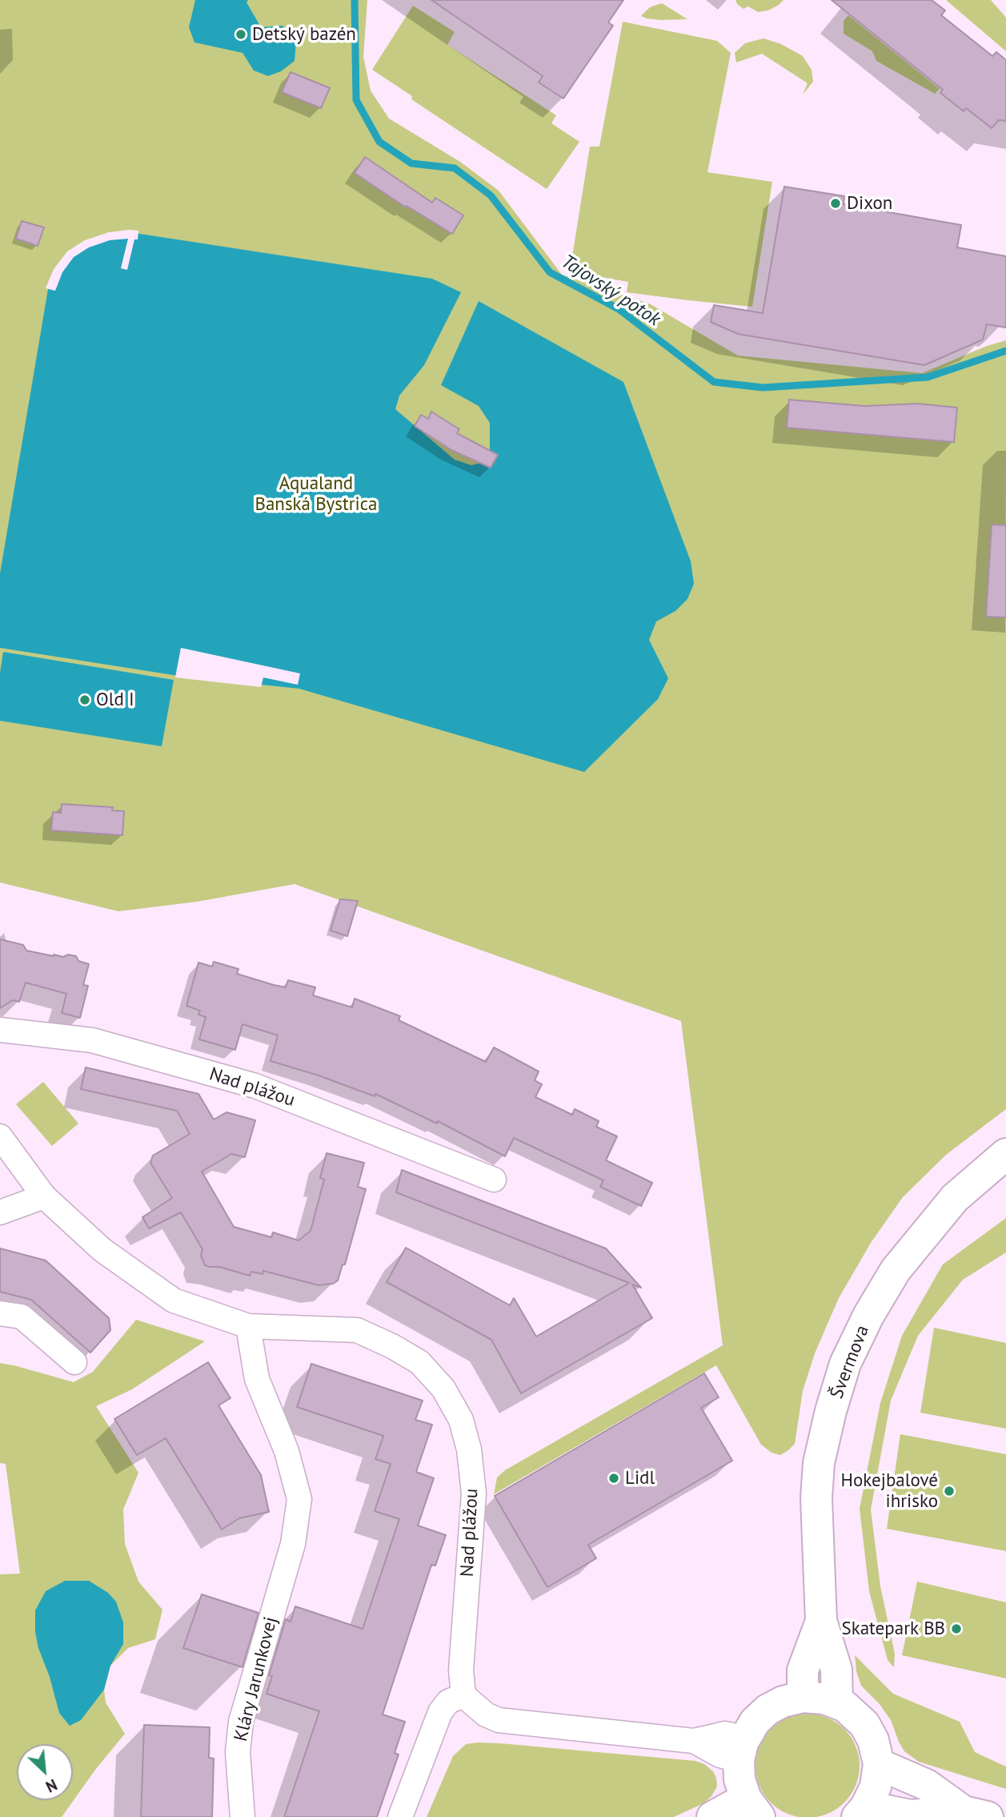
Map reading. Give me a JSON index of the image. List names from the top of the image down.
{
  "streets": {
    "street": ["Nad plážou", "Švermova", "Kláry Jarunkovej"]
  },
  "crossings": [
    ["Nad plážou", "Kláry Jarunkovej"]
  ],
  "water": ["Tajovský potok"],
  "parks": ["Aqualand Banská Bystrica"],
  "places": [
    "Detský bazén",
    "Dixon",
    "Old I",
    "Lidl",
    "Hokejbalové ihrisko",
    "Skatepark BB"
  ],
  "north": "bottom right"
}
